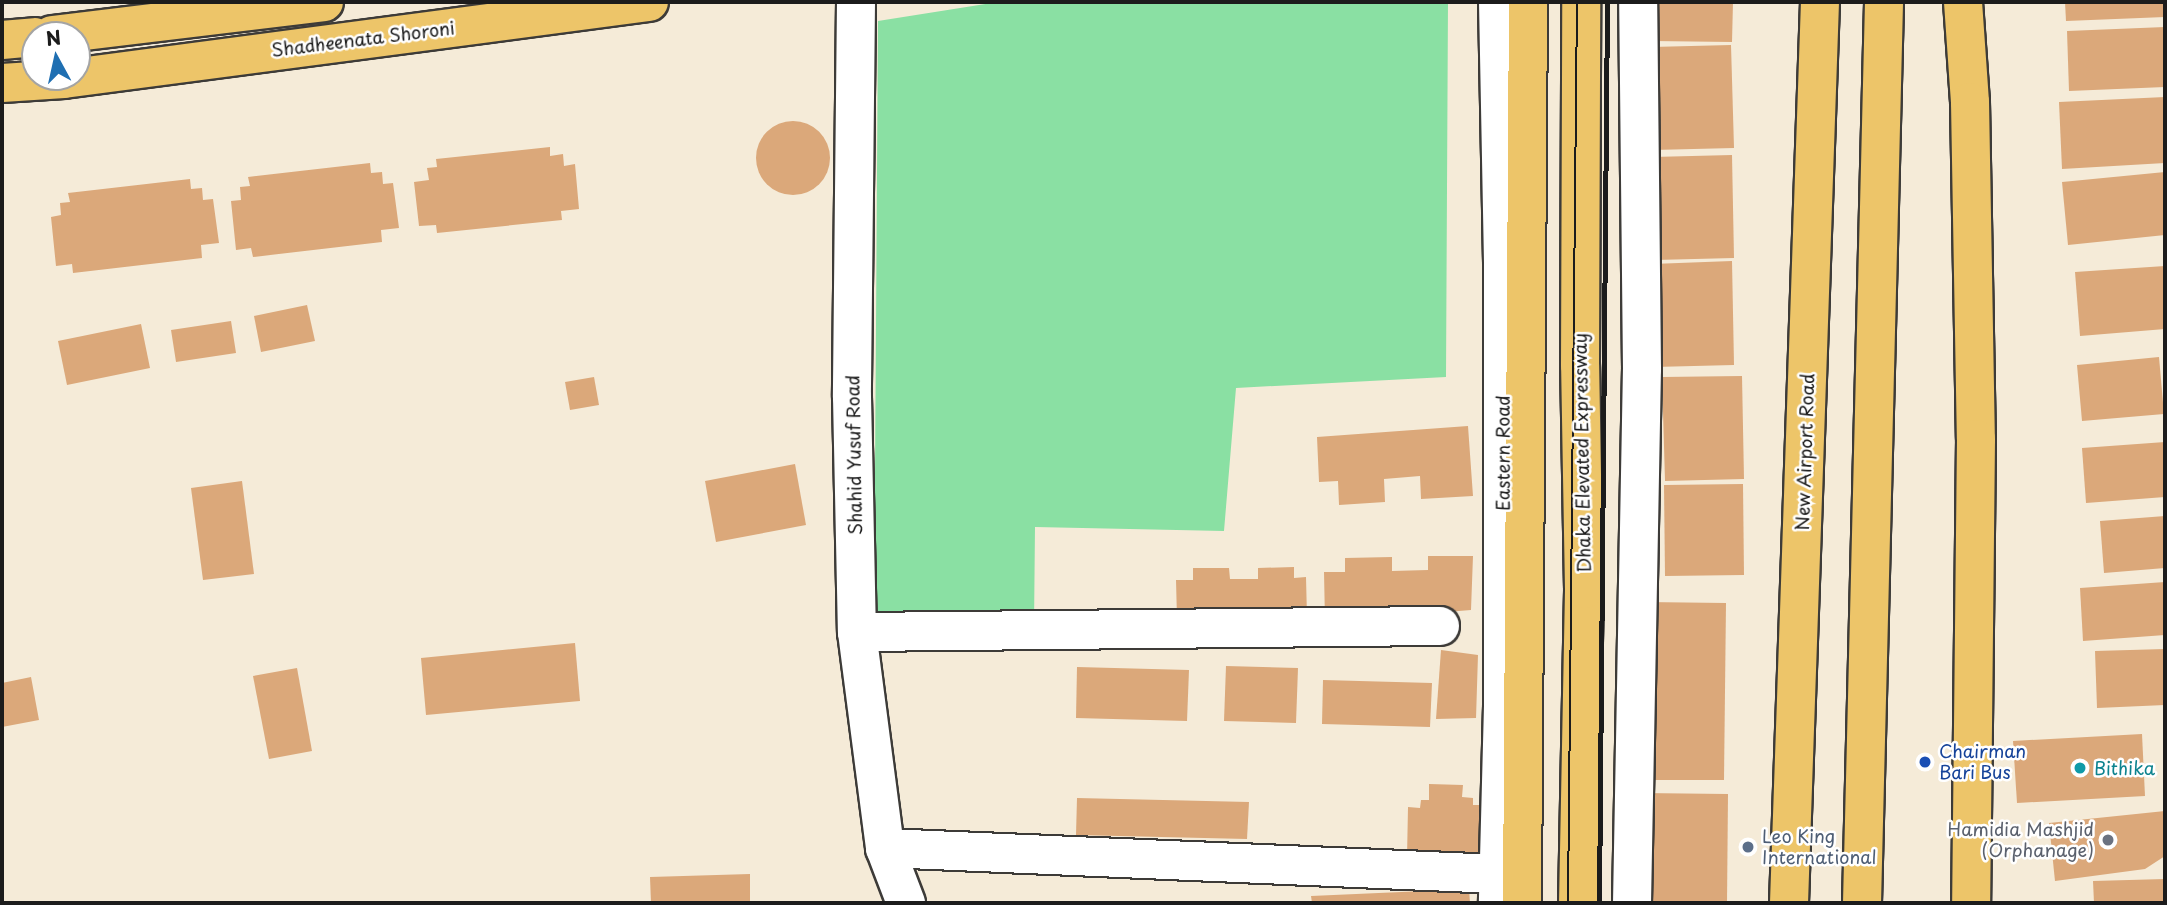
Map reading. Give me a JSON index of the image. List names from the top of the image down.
{
  "streets": {
    "main road": ["Shadheenata Shoroni", "New Airport Road", "Dhaka Elevated Expressway"],
    "street": ["Eastern Road", "Shahid Yusuf Road"]
  },
  "places": [
    "Chairman Bari Bus",
    "Bithika",
    "Hamidia Mashjid (Orphanage)",
    "Leo King International"
  ],
  "north": "top"
}
